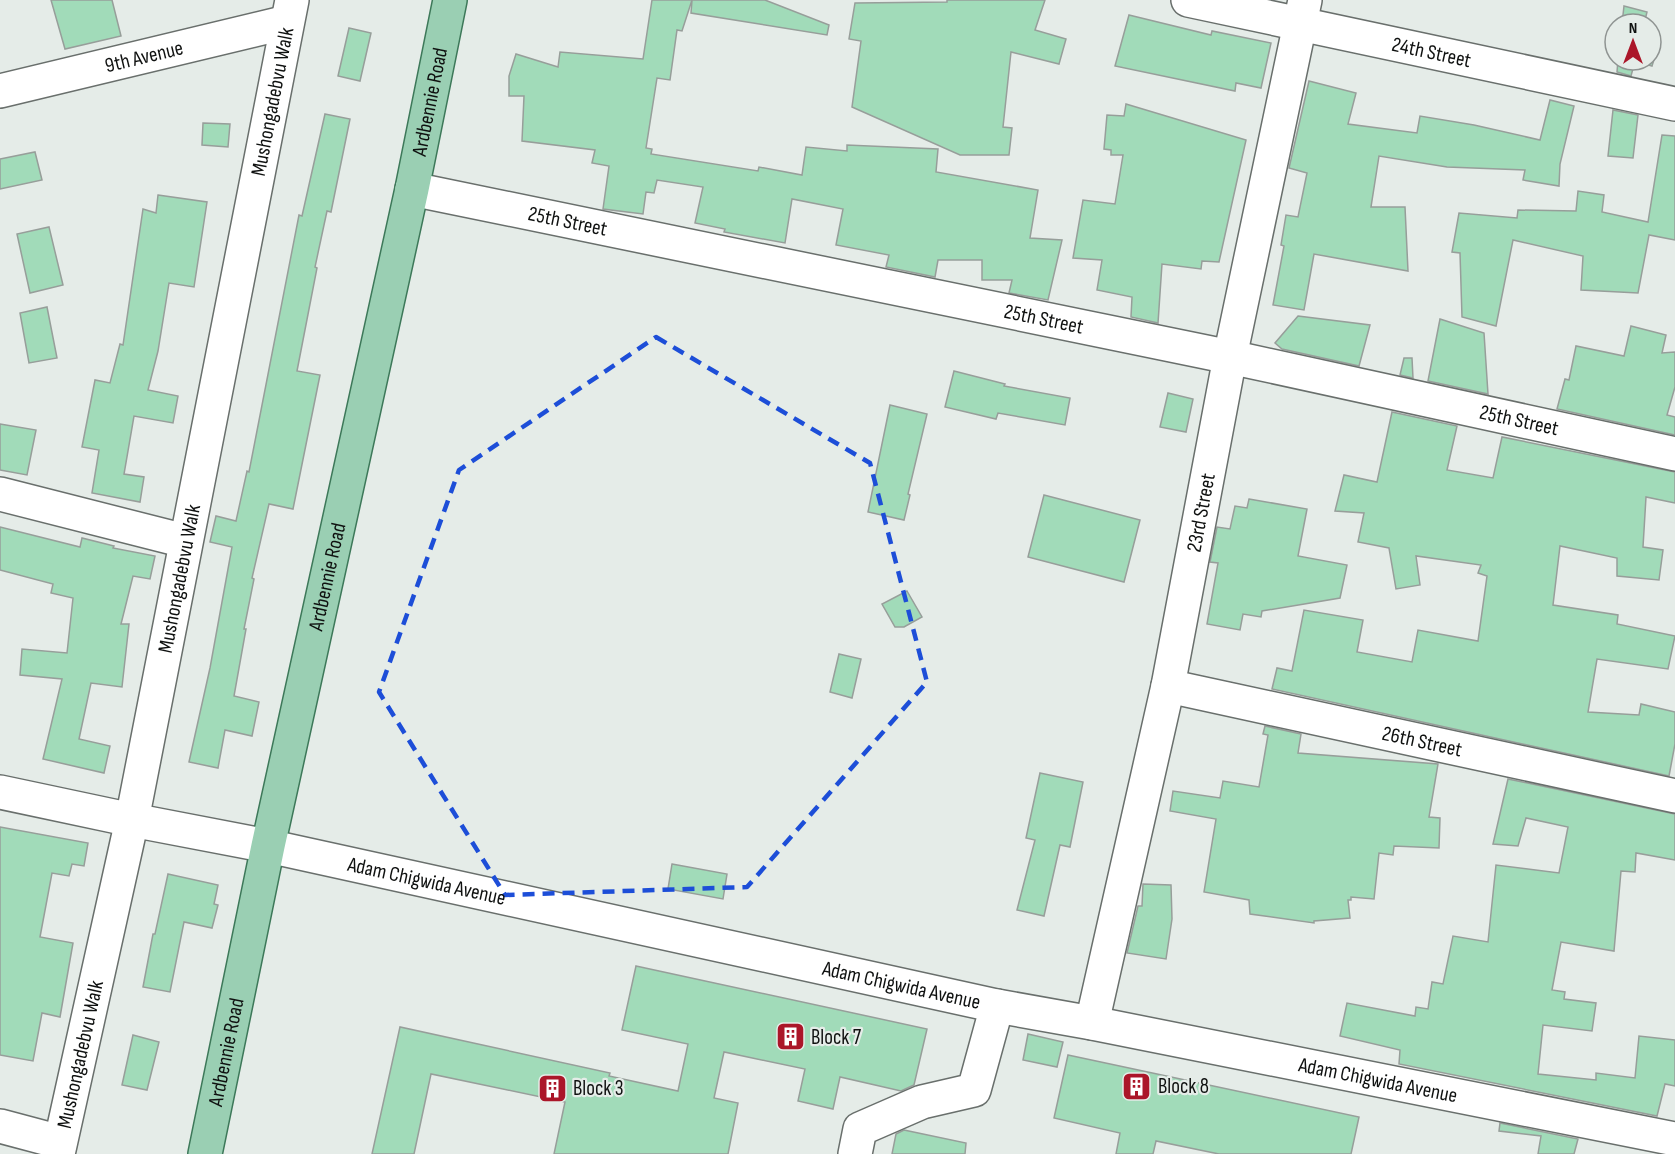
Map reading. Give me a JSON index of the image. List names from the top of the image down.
{
  "streets": {
    "main road": ["Ardbennie Road"],
    "street": [
      "24th Street",
      "9th Avenue",
      "Mushongadebvu Walk",
      "25th Street",
      "23rd Street",
      "26th Street",
      "Adam Chigwida Avenue"
    ]
  },
  "crossings": [
    ["24th Street", "23rd Street"],
    ["9th Avenue", "Mushongadebvu Walk"],
    ["Mushongadebvu Walk", "Adam Chigwida Avenue"],
    ["Ardbennie Road", "25th Street"],
    ["Ardbennie Road", "Adam Chigwida Avenue"],
    ["25th Street", "23rd Street"],
    ["23rd Street", "26th Street"],
    ["23rd Street", "Adam Chigwida Avenue"]
  ],
  "places": {
    "building": ["Block 7", "Block 8", "Block 3"]
  },
  "north": "top"
}
